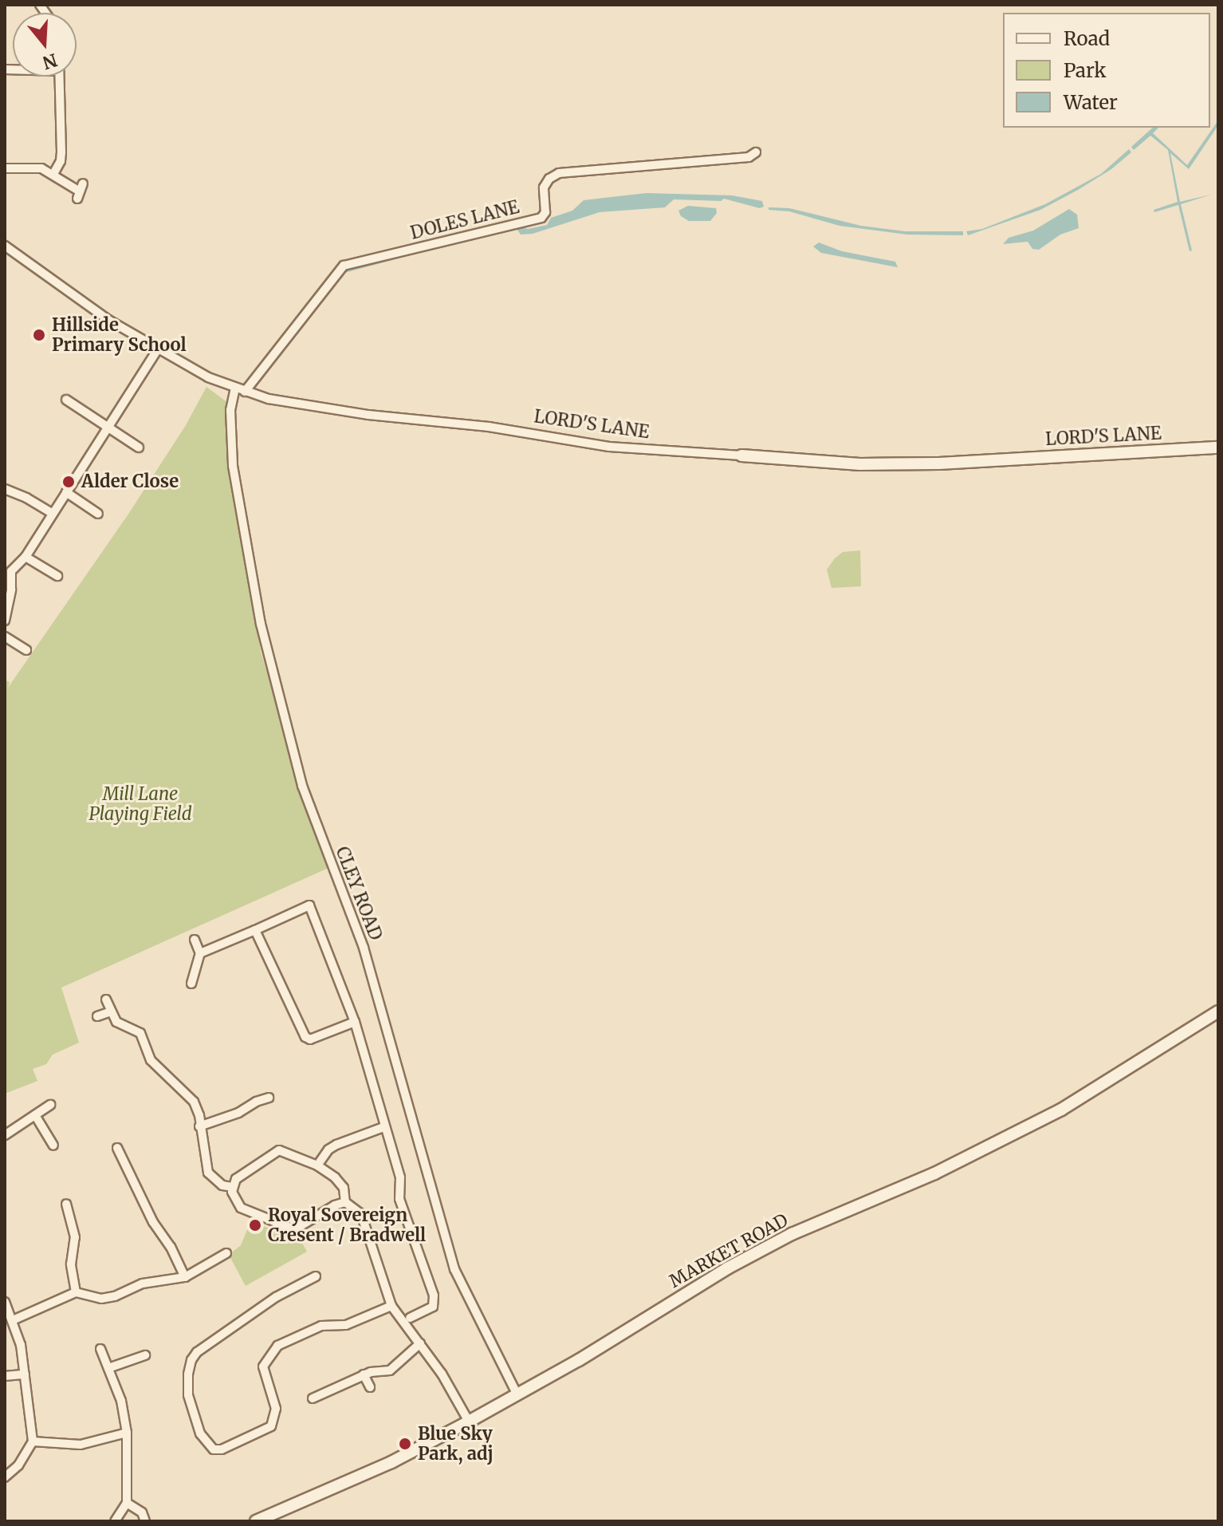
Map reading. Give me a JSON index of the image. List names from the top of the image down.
{
  "streets": {
    "street": [
      "DOLES LANE",
      "LORD'S LANE",
      "CLEY ROAD",
      "MARKET ROAD"
    ]
  },
  "crossings": [
    ["DOLES LANE", "LORD'S LANE"],
    ["LORD'S LANE", "CLEY ROAD"],
    ["CLEY ROAD", "MARKET ROAD"]
  ],
  "parks": ["Mill Lane Playing Field"],
  "places": [
    "Hillside Primary School",
    "Alder Close",
    "Royal Sovereign Cresent / Bradwell",
    "Blue Sky Park, adj"
  ],
  "legend": ["Road", "Park", "Water"],
  "north": "bottom"
}
